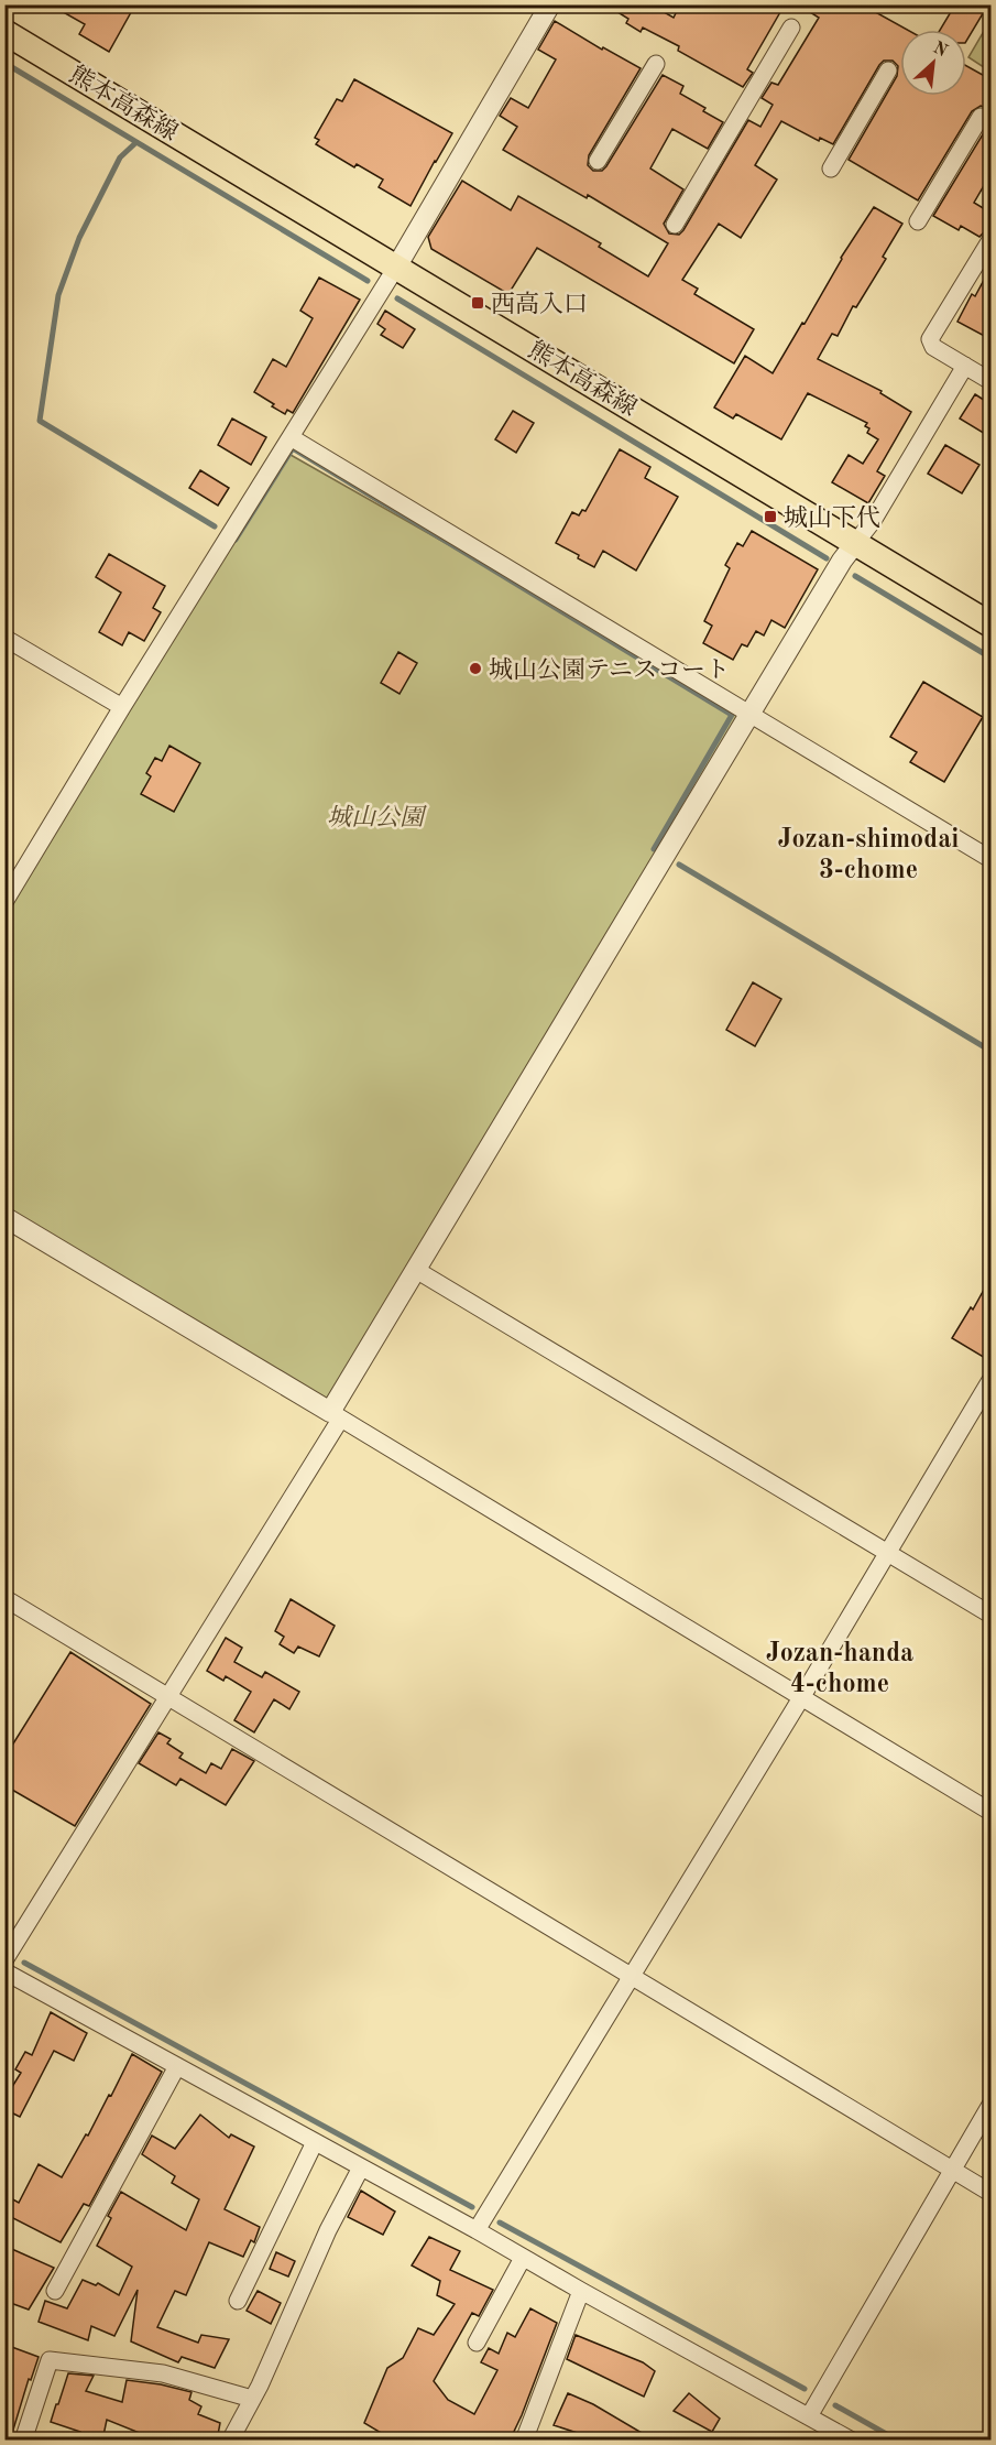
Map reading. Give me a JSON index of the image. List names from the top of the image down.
{
  "streets": {
    "main road": ["熊本高森線"]
  },
  "districts": ["Jozan-shimodai 3-chome", "Jozan-handa 4-chome"],
  "parks": ["城山公園"],
  "places": {
    "transit": ["西高入口", "城山下代"],
    "other": ["城山公園テニスコート"]
  },
  "north": "top right"
}
